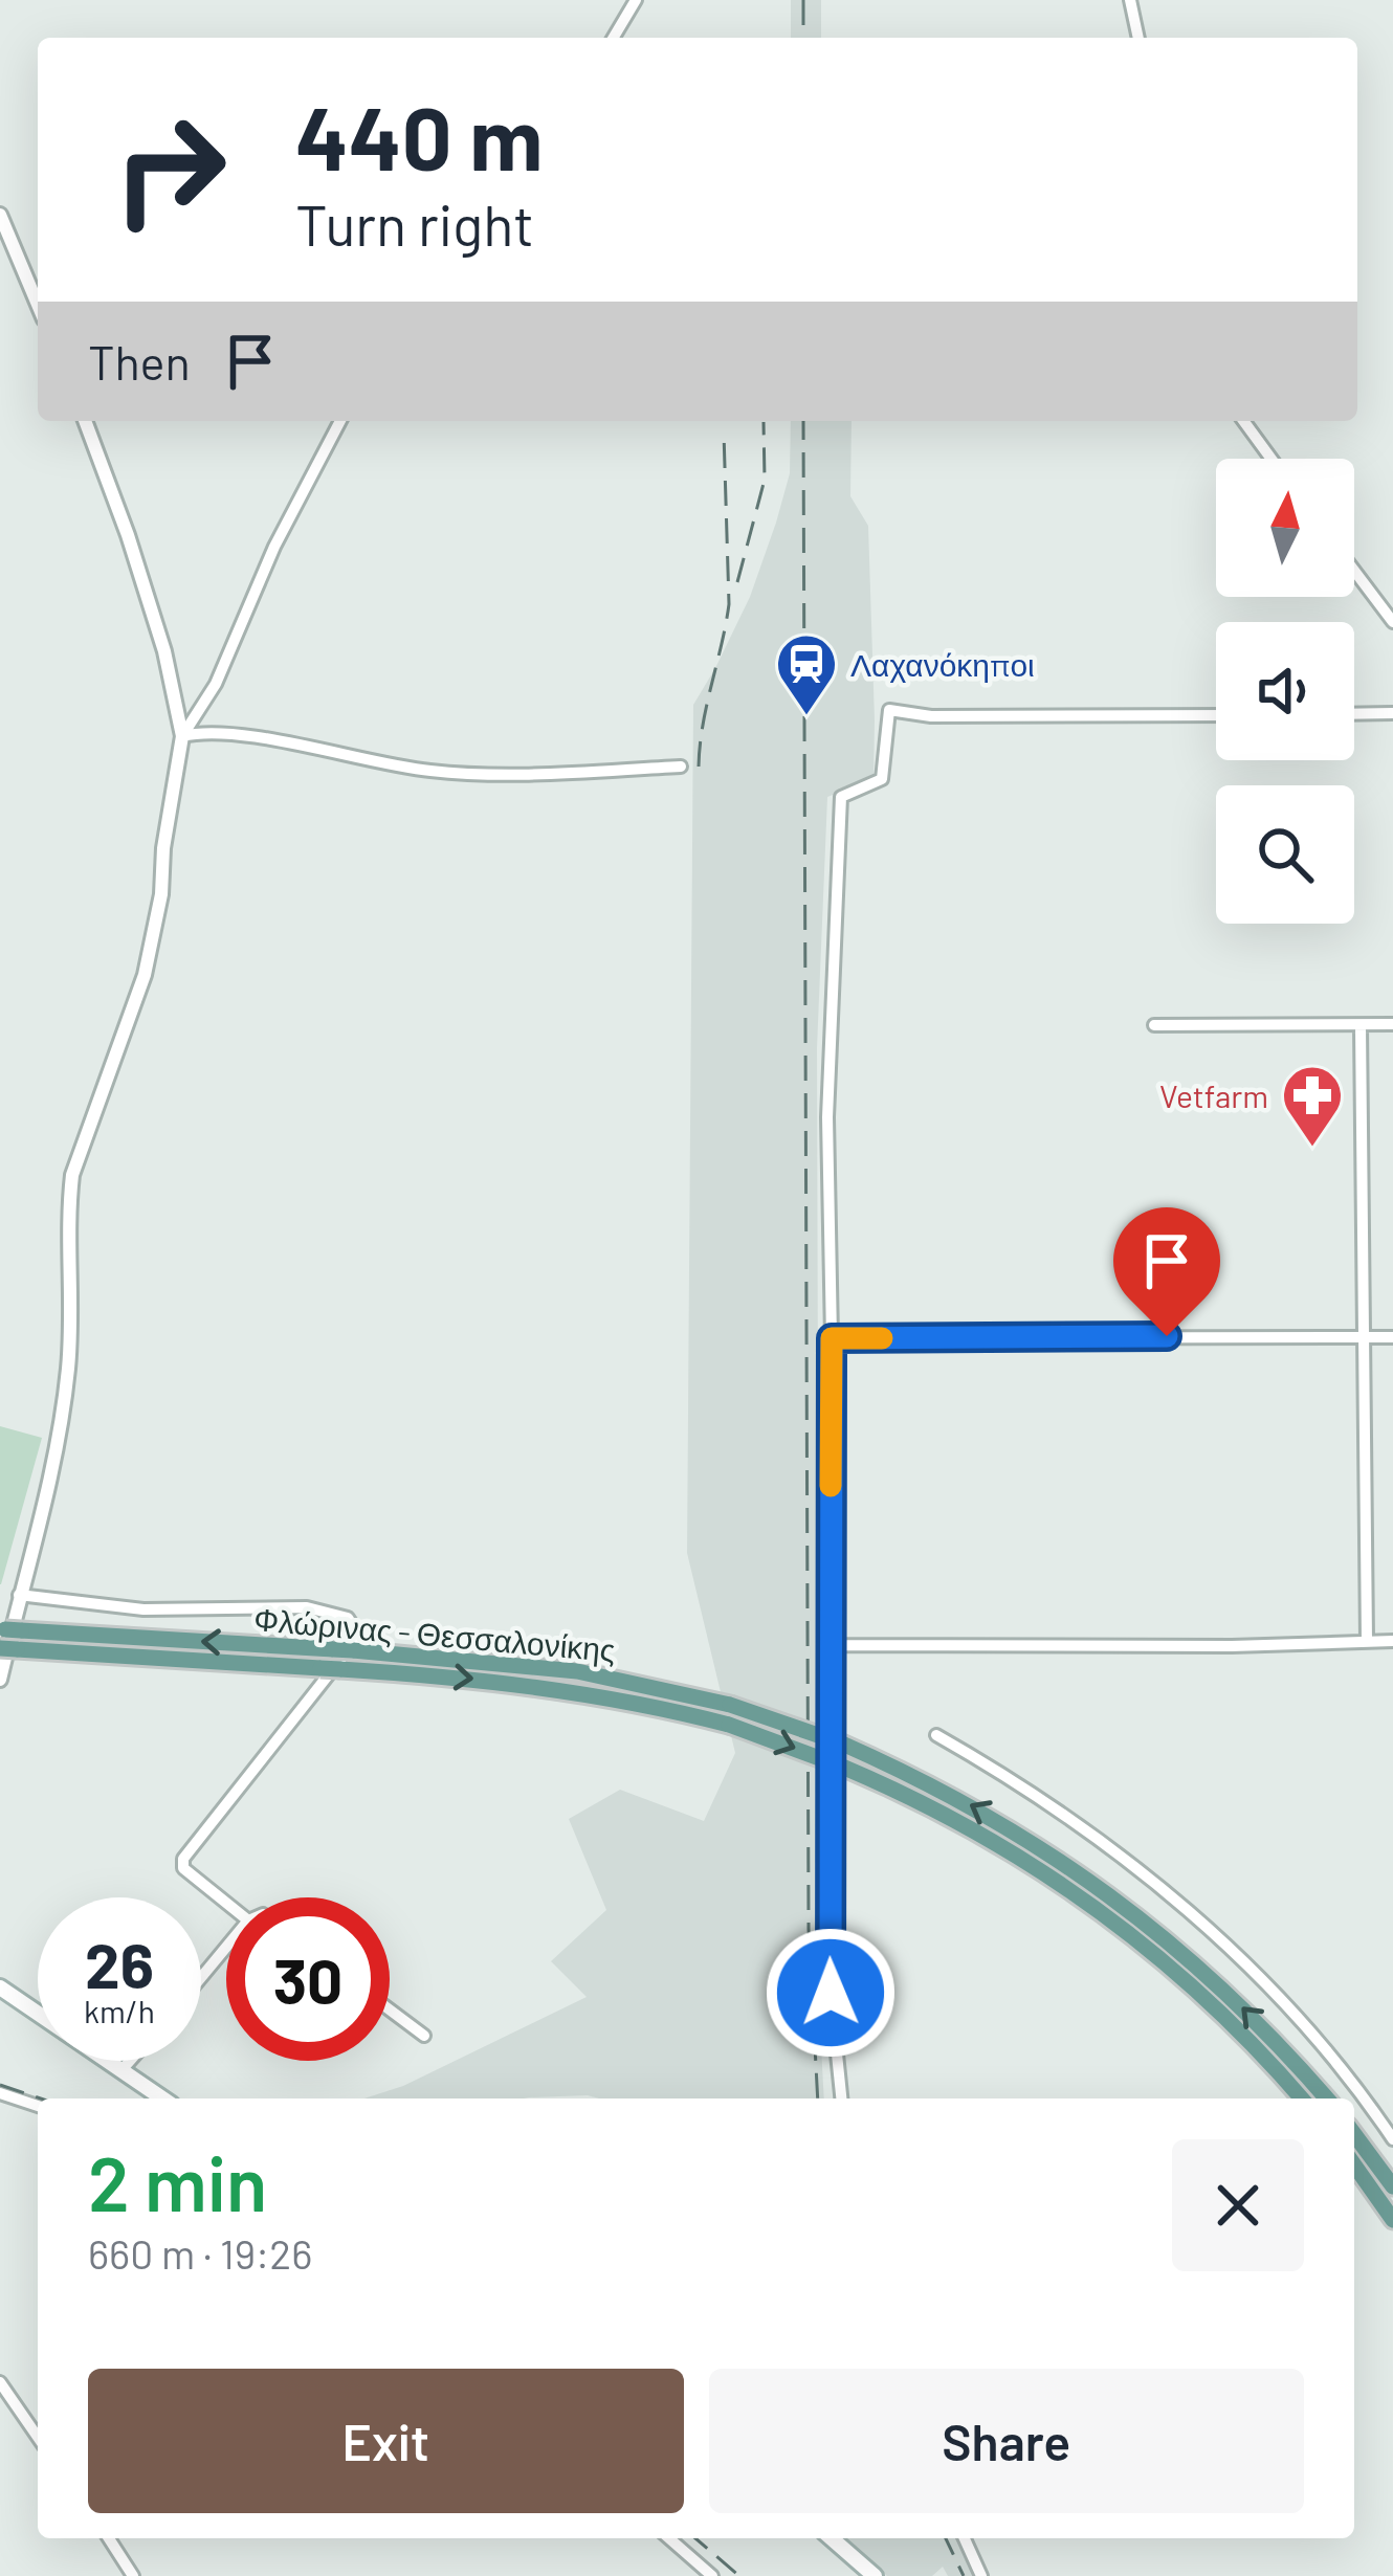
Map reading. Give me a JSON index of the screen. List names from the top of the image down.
{
  "streets": {
    "main road": ["Φλώρινας - Θεσσαλονίκης"]
  },
  "places": {
    "station": ["Λαχανόκηποι"],
    "pharmacy": ["Vetfarm"]
  },
  "north": "top",
  "page": {
    "turn": ["440 m", "Turn right"],
    "then": "Then",
    "speed": "26 km/h",
    "limit": "30",
    "heading": ["2 min", "660 m · 19:26"],
    "buttons": ["Exit", "Share"]
  }
}
